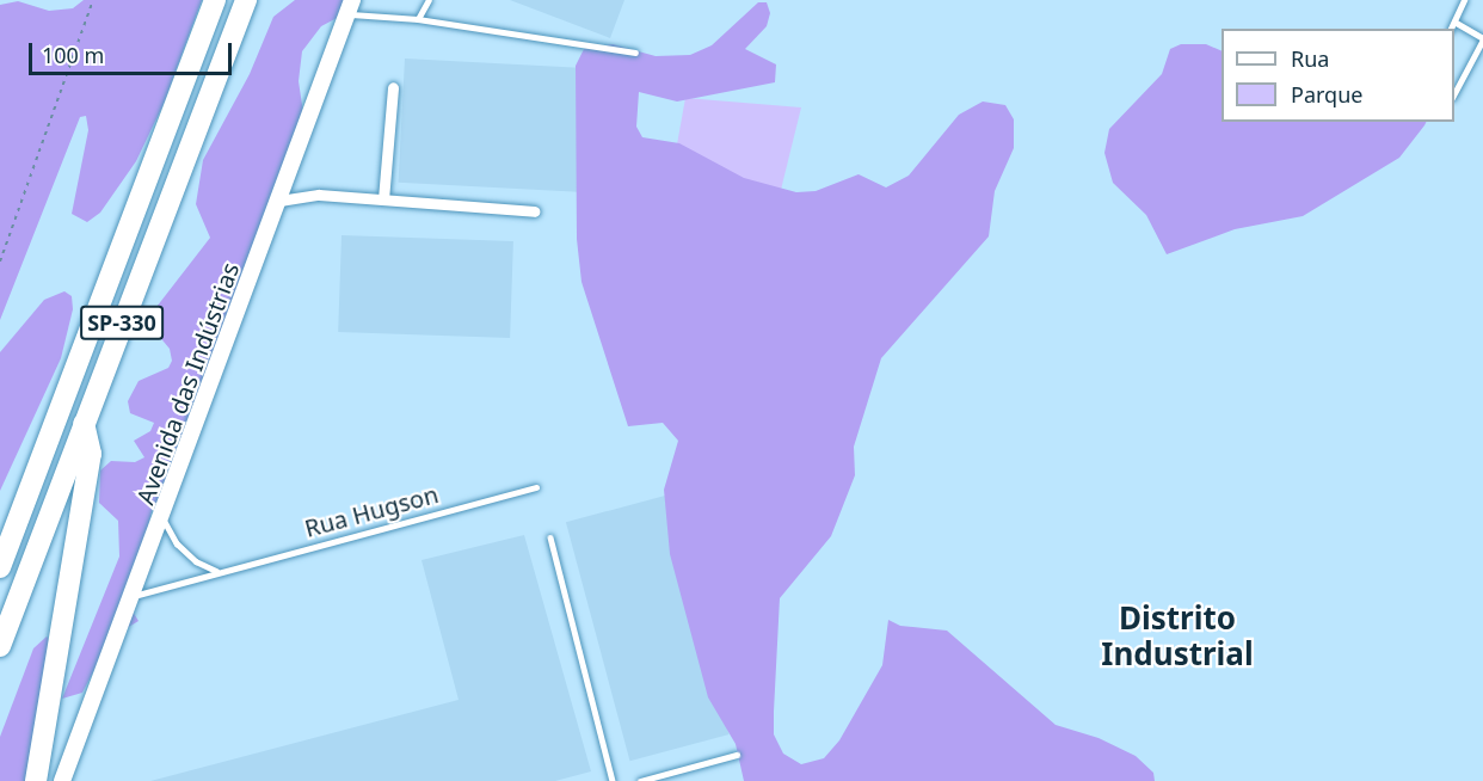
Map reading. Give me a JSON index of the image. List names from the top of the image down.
{
  "streets": {
    "highway": ["SP-330"],
    "street": ["Avenida das Indústrias"],
    "lane": ["Rua Hugson"]
  },
  "crossings": [
    ["Avenida das Indústrias", "Rua Hugson"]
  ],
  "districts": ["Distrito Industrial"],
  "legend": ["Rua", "Parque"],
  "scale_bar": "100 m"
}
